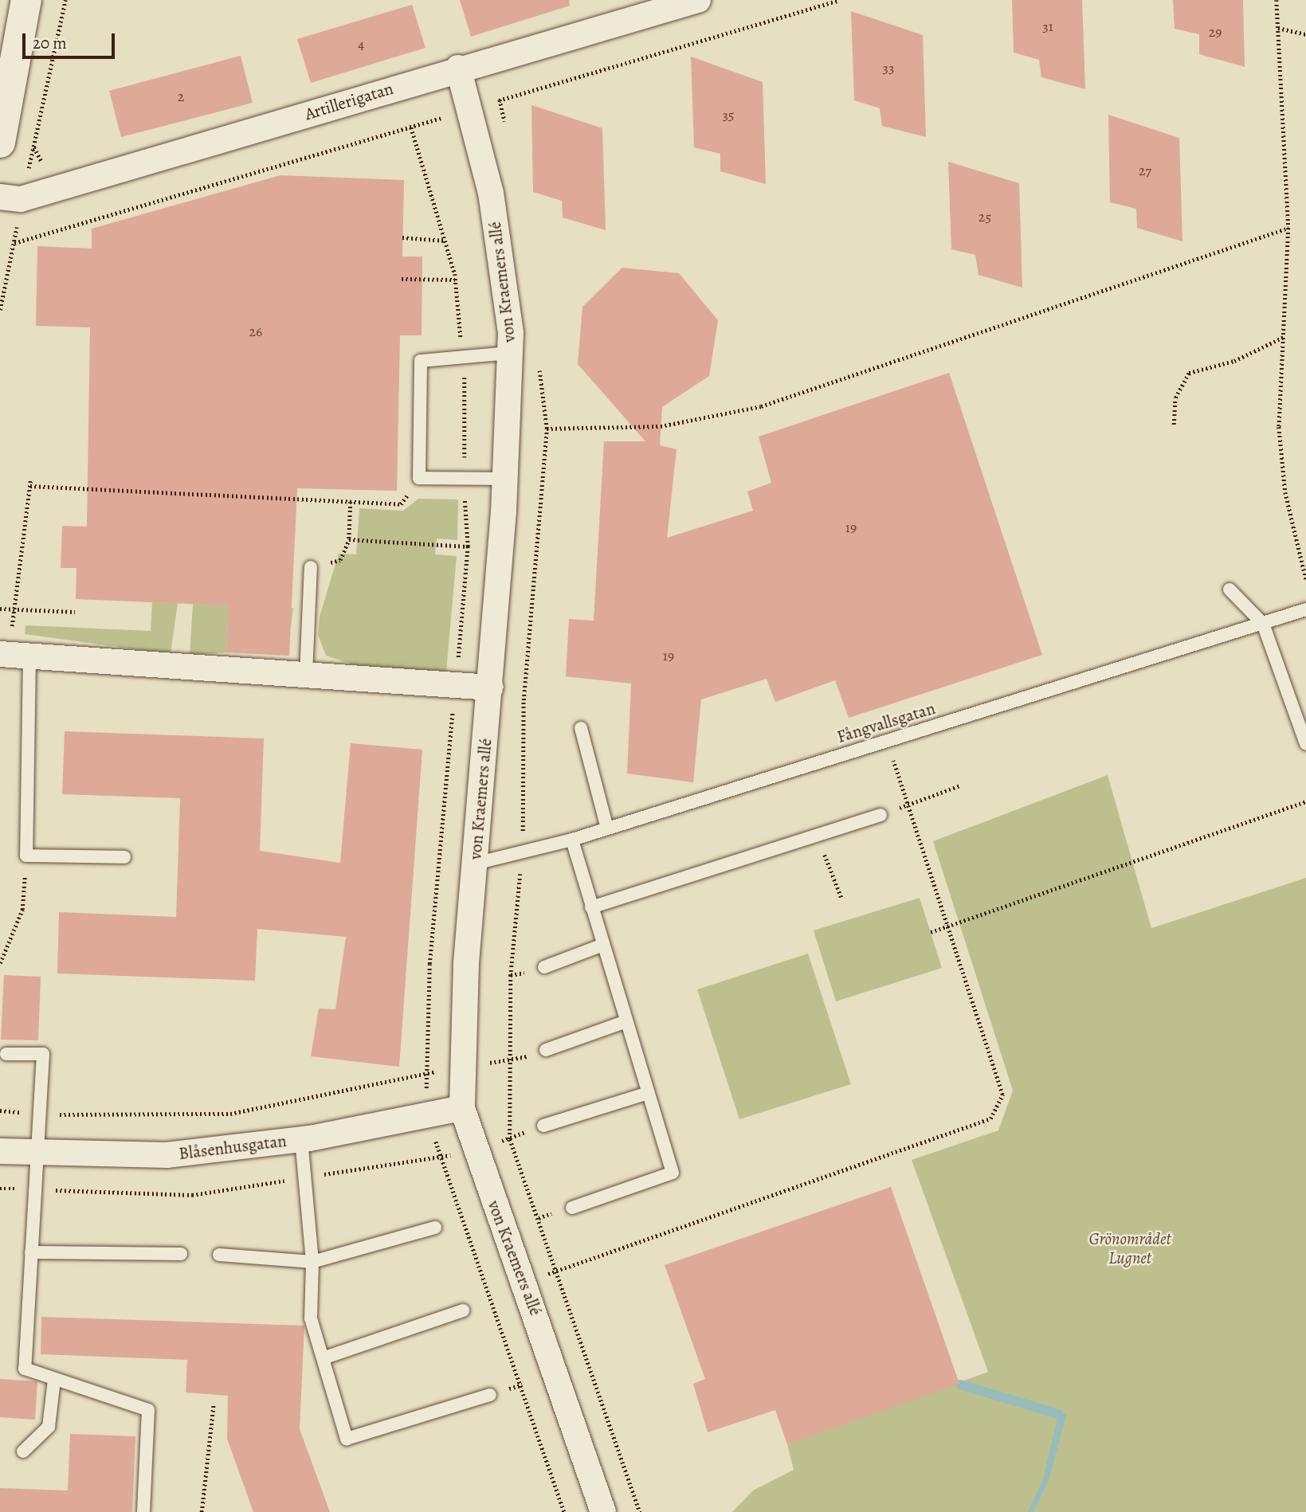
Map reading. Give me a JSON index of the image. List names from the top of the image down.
{
  "streets": {
    "street": ["Artillerigatan", "von Kraemers allé", "Blåsenhusgatan"],
    "lane": ["Fångvallsgatan"]
  },
  "crossings": [
    ["Artillerigatan", "von Kraemers allé"],
    ["von Kraemers allé", "Fångvallsgatan"],
    ["von Kraemers allé", "Blåsenhusgatan"]
  ],
  "parks": ["Grönområdet Lugnet"],
  "house_numbers": [
    "31",
    "29",
    "4",
    "33",
    "2",
    "35",
    "27",
    "25",
    "26",
    "19",
    "19"
  ],
  "scale_bar": "20 m"
}
